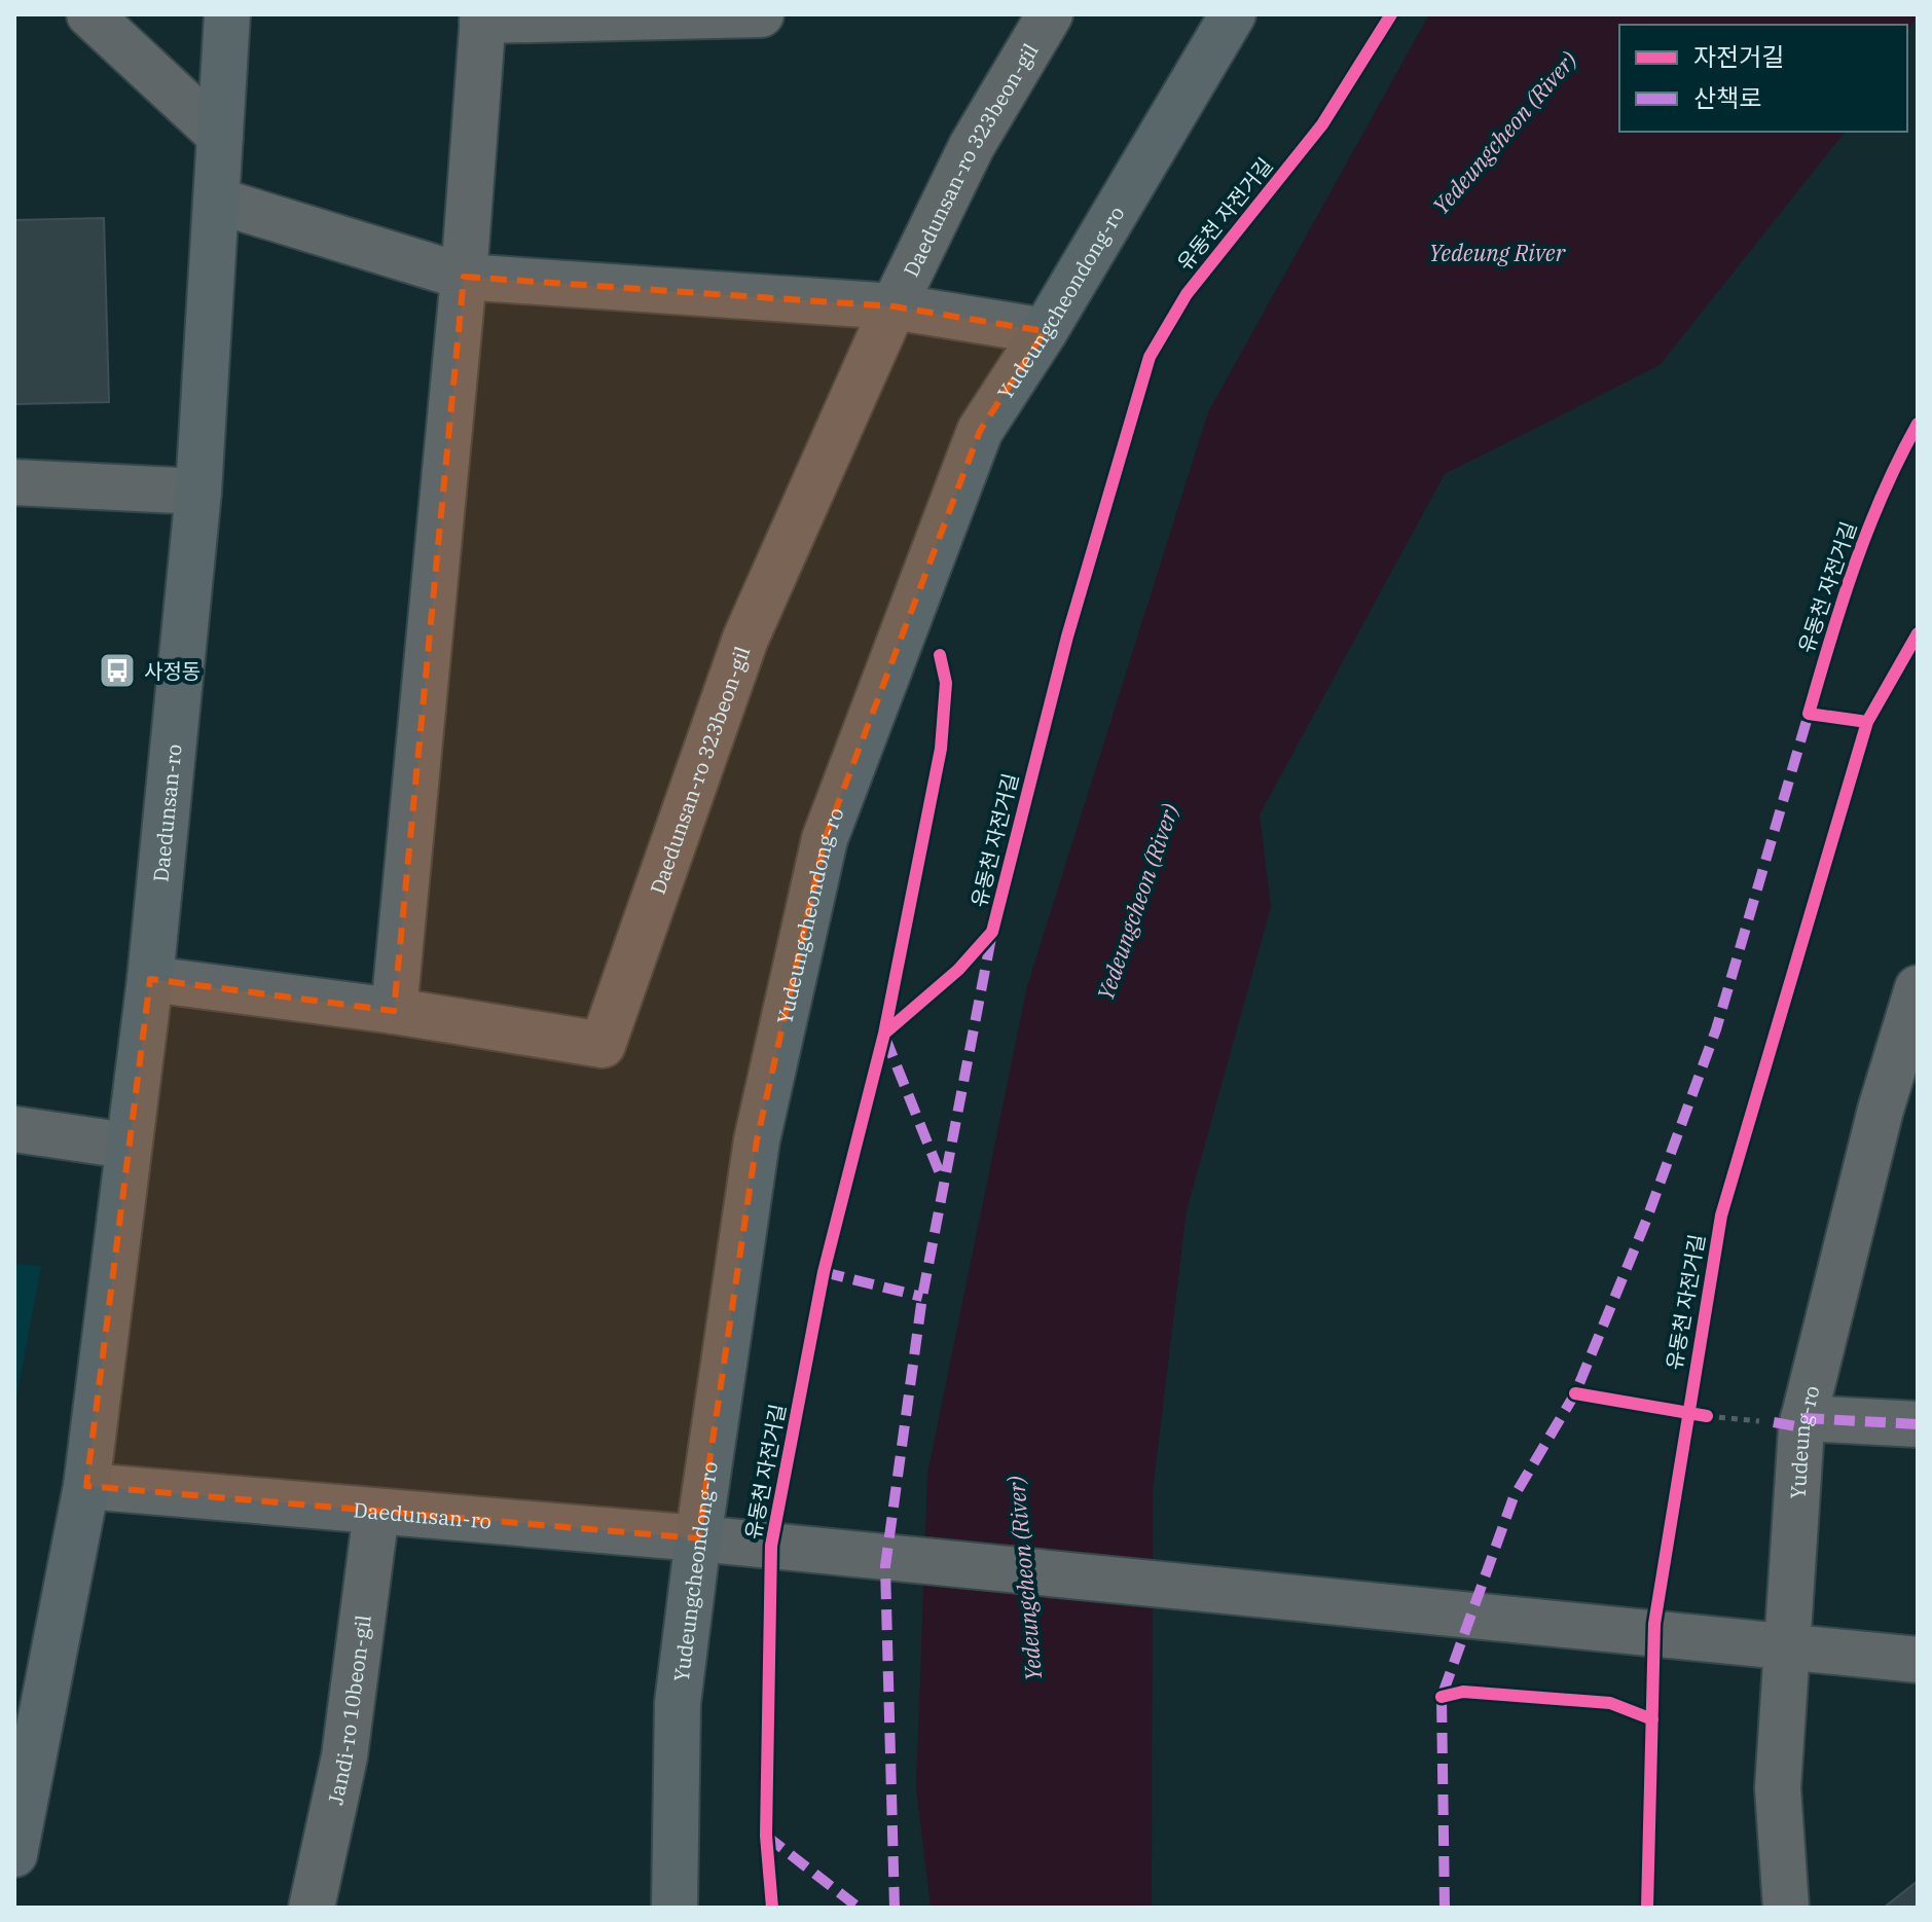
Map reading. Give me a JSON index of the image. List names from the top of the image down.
{
  "streets": {
    "main road": ["Yudeungcheondong-ro", "Daedunsan-ro"],
    "street": ["Daedunsan-ro 323beon-gil", "Yudeung-ro", "Jandi-ro 10beon-gil"],
    "cycle path": ["유동천 자전거길"]
  },
  "crossings": [
    ["Daedunsan-ro 323beon-gil", "Daedunsan-ro"],
    ["Yudeungcheondong-ro", "Daedunsan-ro"],
    ["Daedunsan-ro", "Yudeung-ro"],
    ["Daedunsan-ro", "Jandi-ro 10beon-gil"]
  ],
  "water": ["Yedeungcheon (River)", "Yedeung River"],
  "places": {
    "bus stop": ["사정동"]
  },
  "legend": ["자전거길", "산책로"]
}
